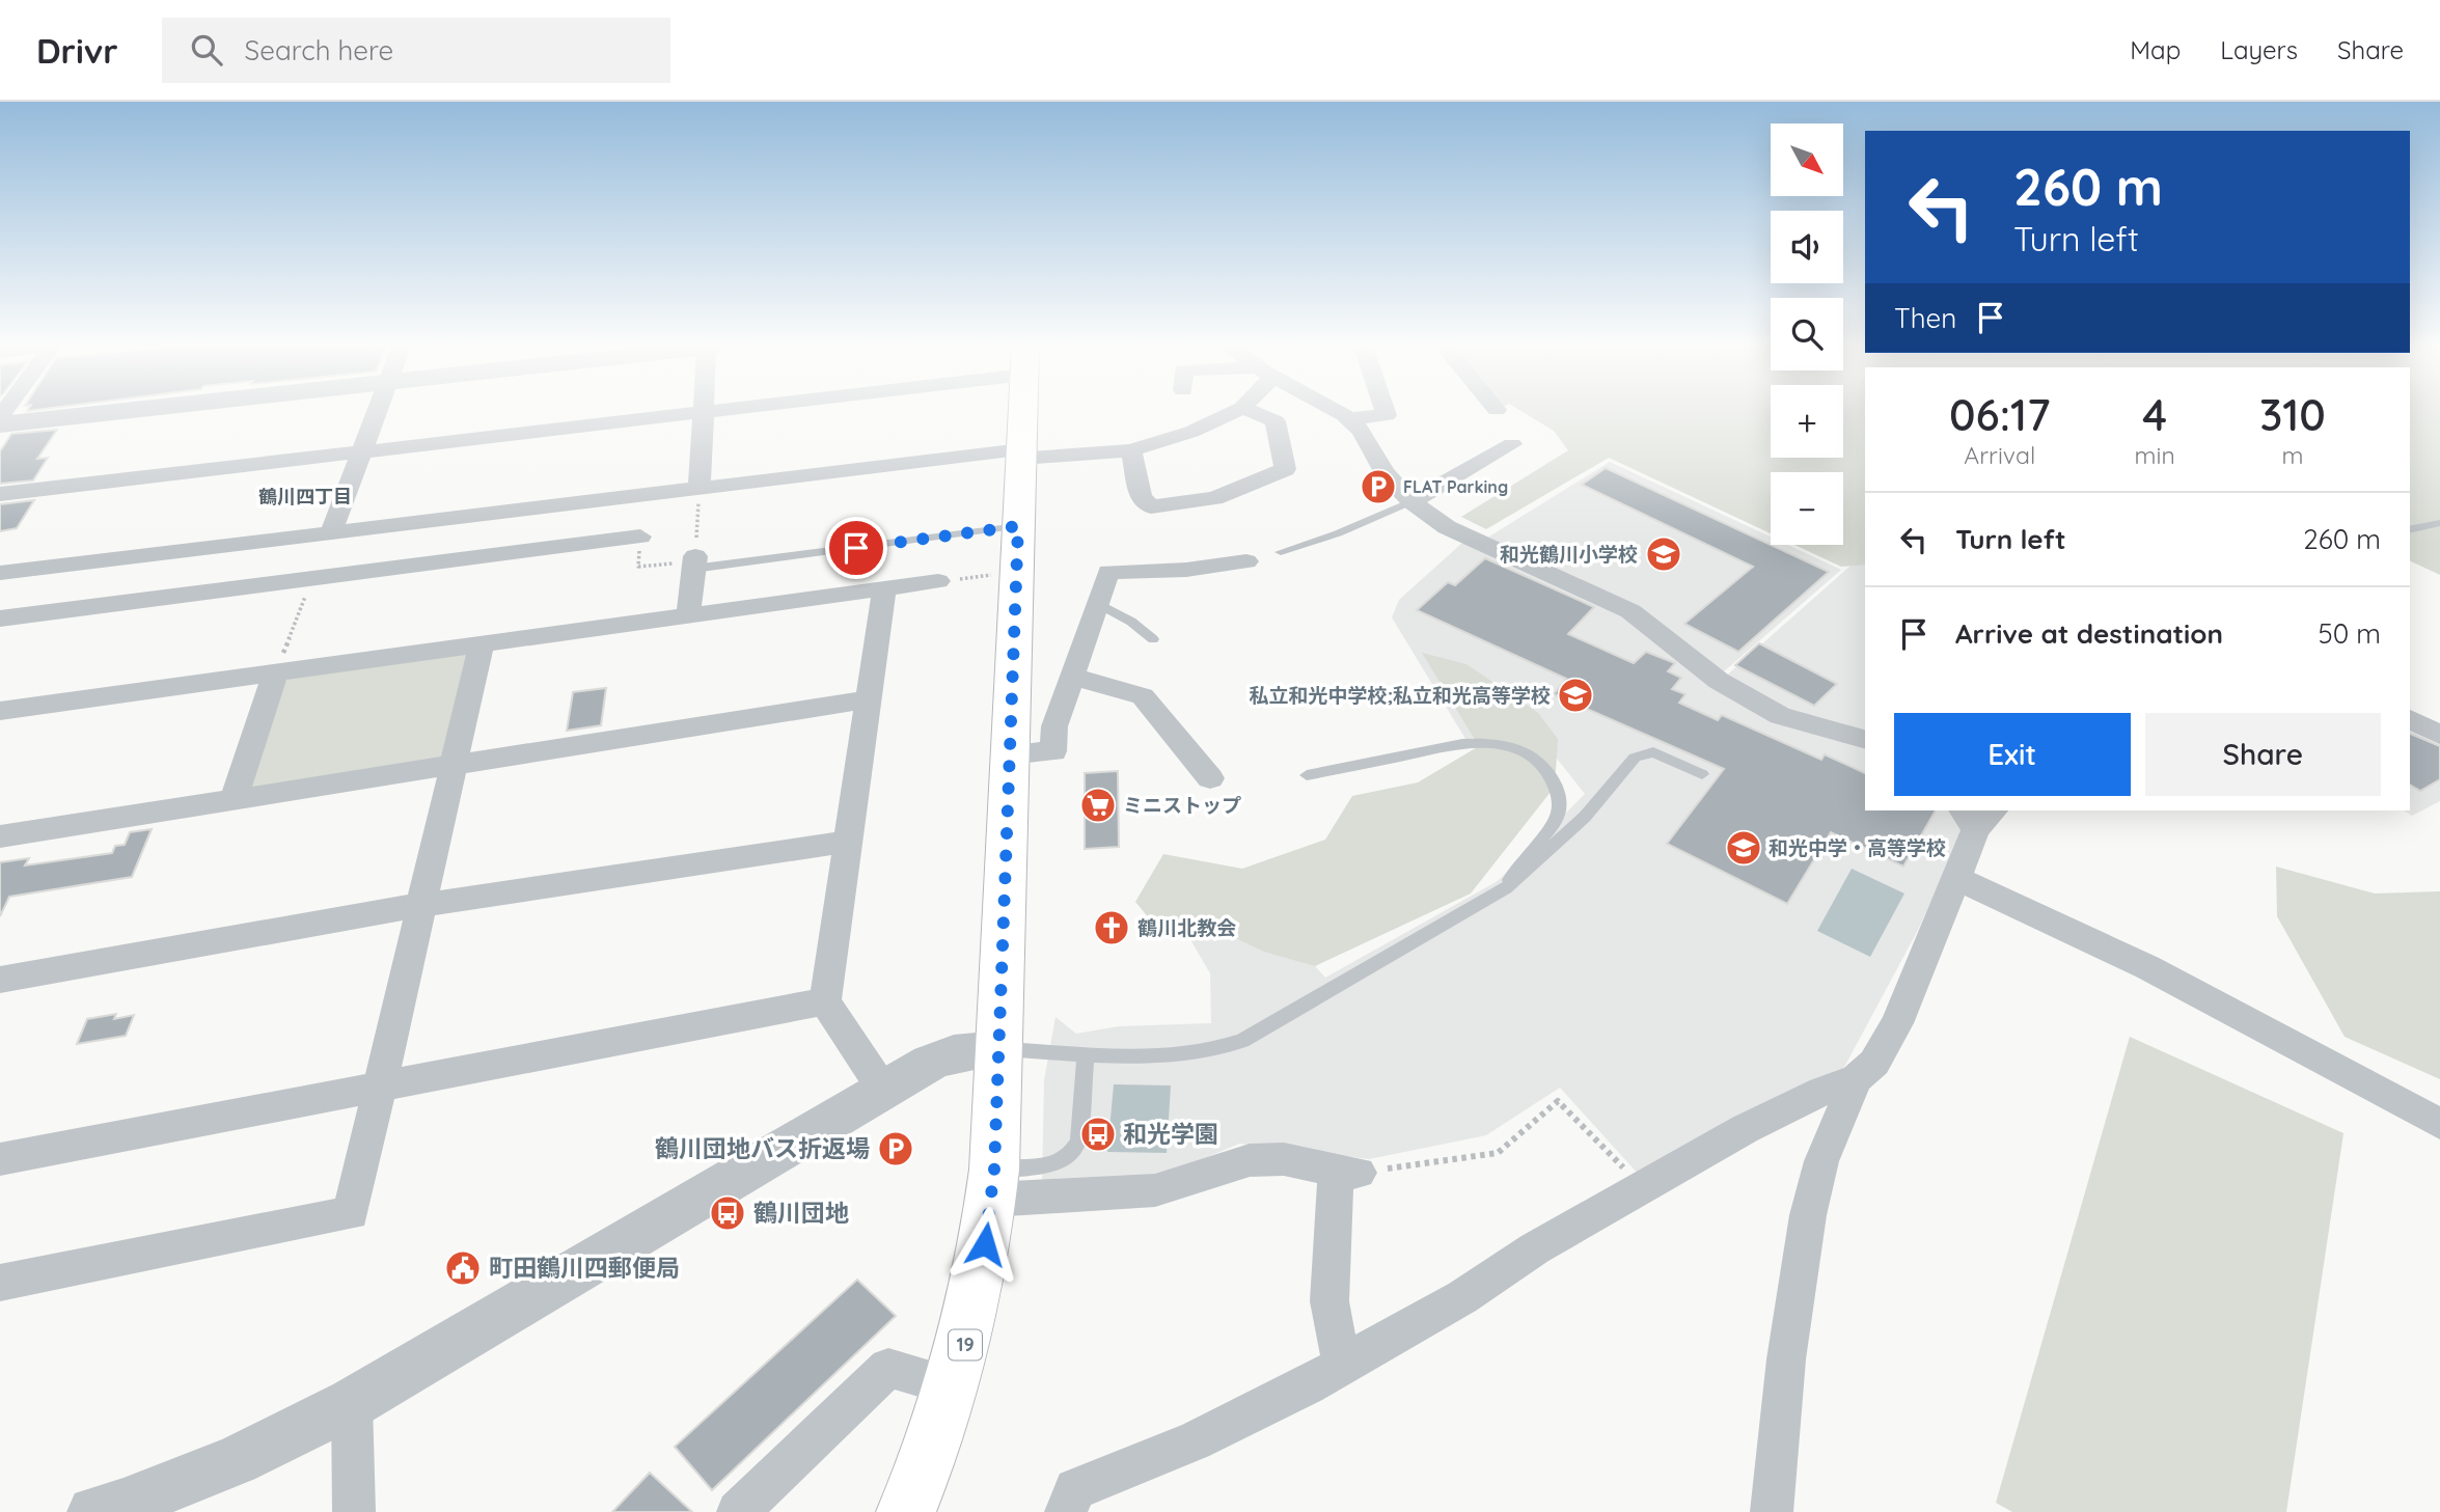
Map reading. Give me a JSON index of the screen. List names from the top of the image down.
{
  "streets": {
    "main road": ["19"]
  },
  "districts": ["鶴川四丁目"],
  "places": {
    "parking": ["FLAT Parking", "鶴川団地バス折返場"],
    "school or university": ["和光鶴川小学校", "私立和光中学校;私立和光高等学校", "和光中学・高等学校"],
    "supermarket": ["ミニストップ"],
    "church": ["鶴川北教会"],
    "bus stop": ["和光学園", "鶴川団地"],
    "public building": ["町田鶴川四郵便局"]
  },
  "north": "bottom right",
  "page": {
    "header": "Drivr",
    "search": "Search here",
    "nav": ["Map", "Layers", "Share"],
    "map_buttons": ["+", "−"],
    "turn": ["260 m", "Turn left"],
    "then": "Then",
    "eta": [
      "06:17",
      "Arrival",
      "4",
      "min",
      "310",
      "m"
    ],
    "list": [
      {
        "name": "Turn left",
        "value": "260 m"
      },
      {
        "name": "Arrive at destination",
        "value": "50 m"
      }
    ],
    "buttons": ["Exit", "Share"]
  }
}
